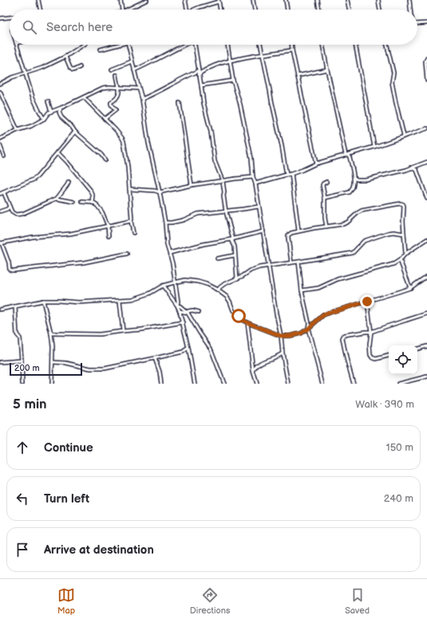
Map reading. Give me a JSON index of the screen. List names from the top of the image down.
{
  "scale_bar": "200 m",
  "page": {
    "search": "Search here",
    "scale": "200 m",
    "heading": ["5 min", "Walk · 390 m"],
    "list": [
      ["Continue", "150 m"],
      ["Turn left", "240 m"],
      "Arrive at destination"
    ],
    "nav": ["Map", "Directions", "Saved"]
  }
}
